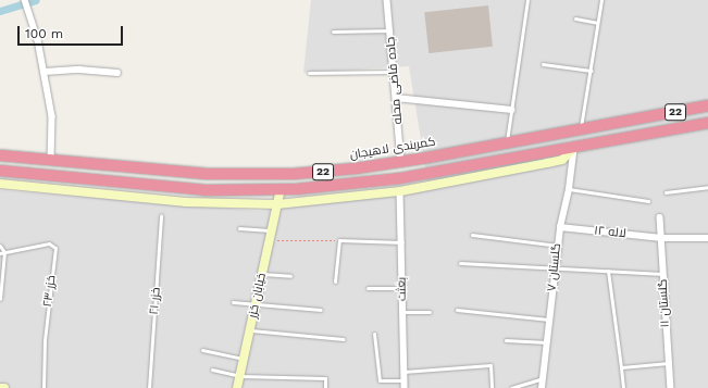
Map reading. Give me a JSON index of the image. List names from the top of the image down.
{
  "streets": {
    "highway": ["22", "کمربندی لاهیجان"],
    "street": [
      "جاده قاضی محله",
      "لاله ۱۲",
      "گلستان ۷",
      "بعثت",
      "خیابان خزر",
      "گلستان ۱۱"
    ],
    "lane": ["خزر ۲۳", "خزر ۲۱"]
  },
  "crossings": [
    ["جاده قاضی محله", "کمربندی لاهیجان"],
    ["22", "گلستان ۷"],
    ["22", "خیابان خزر"],
    ["لاله ۱۲", "گلستان ۷"],
    ["لاله ۱۲", "گلستان ۱۱"]
  ],
  "scale_bar": "100 m"
}
